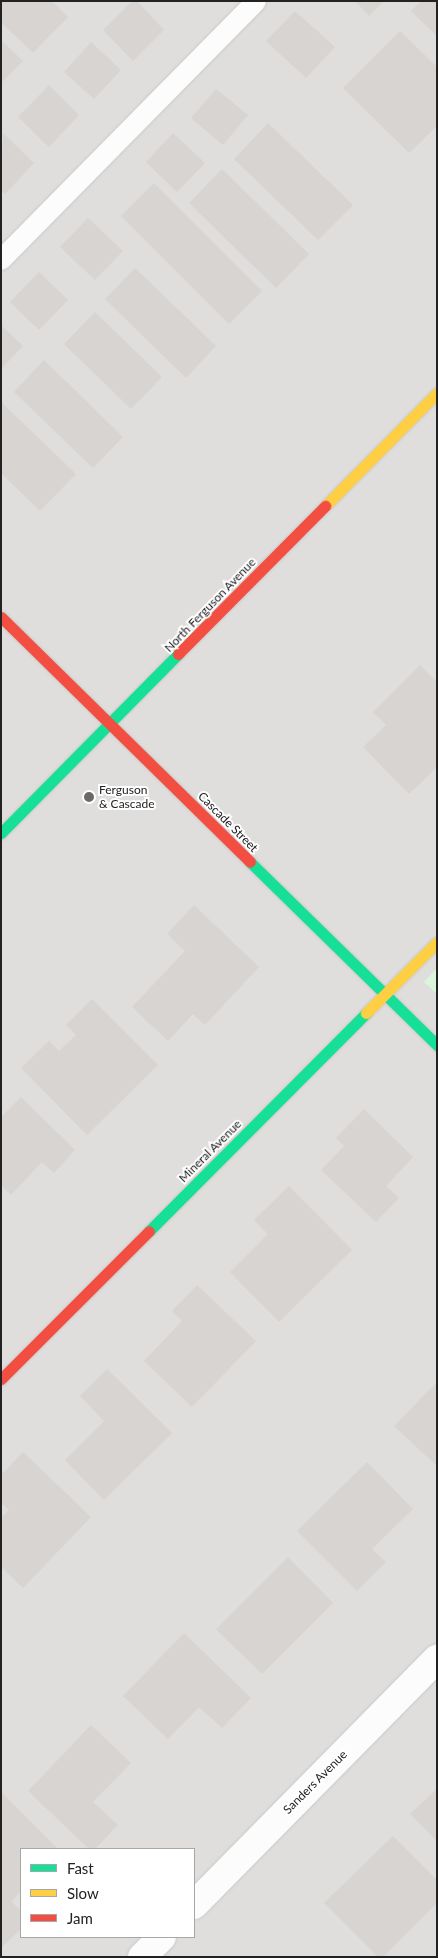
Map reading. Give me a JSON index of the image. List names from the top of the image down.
{
  "streets": {
    "street": [
      "North Ferguson Avenue",
      "Cascade Street",
      "Mineral Avenue",
      "Sanders Avenue"
    ]
  },
  "crossings": [
    ["North Ferguson Avenue", "Cascade Street"],
    ["Cascade Street", "Mineral Avenue"]
  ],
  "places": ["Ferguson & Cascade"],
  "legend": ["Fast", "Slow", "Jam"]
}
